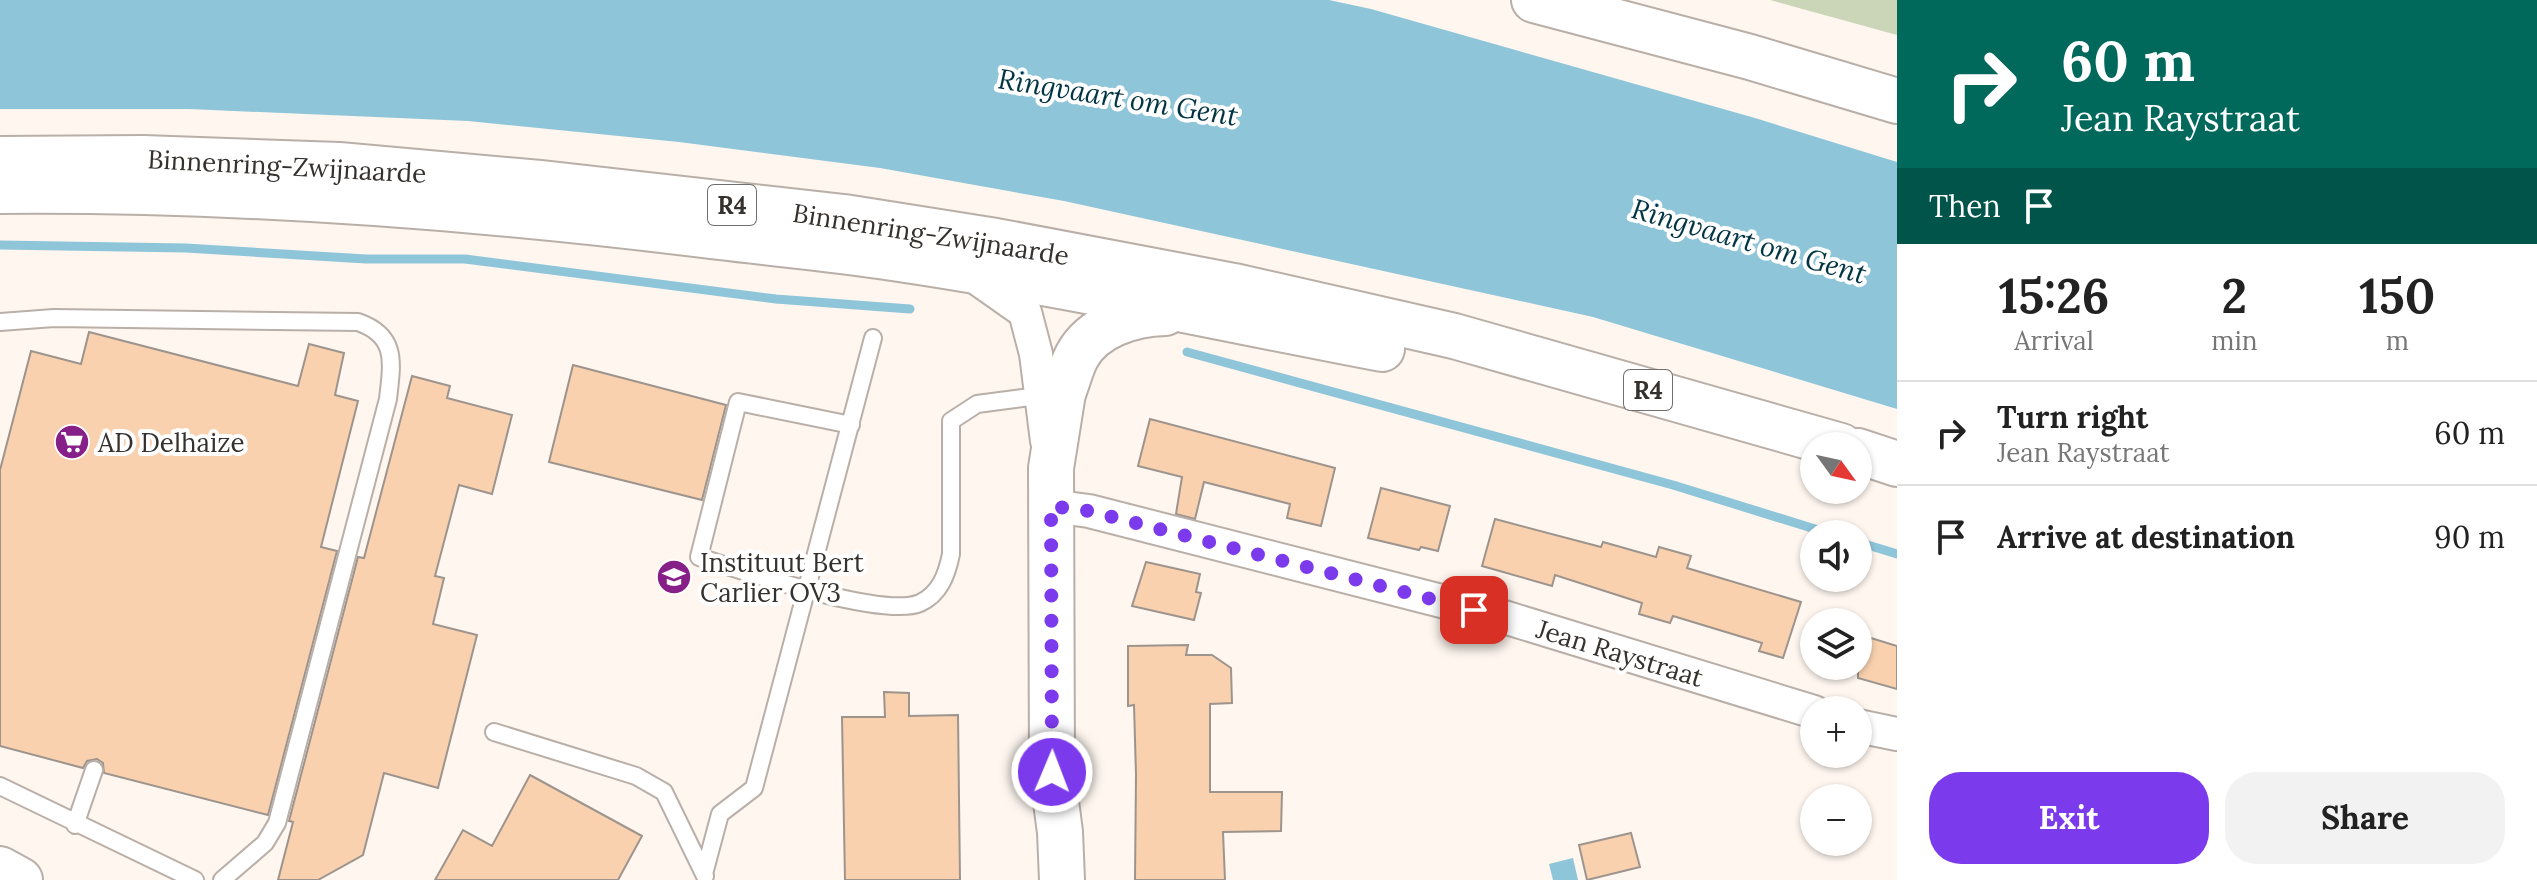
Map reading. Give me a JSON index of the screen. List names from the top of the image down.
{
  "streets": {
    "main road": ["Binnenring-Zwijnaarde", "R4"],
    "street": ["Jean Raystraat"]
  },
  "crossings": [
    ["Binnenring-Zwijnaarde", "R4"]
  ],
  "water": ["Ringvaart om Gent"],
  "places": {
    "supermarket": ["AD Delhaize"],
    "school or university": ["Instituut Bert Carlier OV3"]
  },
  "north": "bottom right",
  "page": {
    "turn": ["60 m", "Jean Raystraat"],
    "then": "Then",
    "eta": [
      "15:26",
      "Arrival",
      "2",
      "min",
      "150",
      "m"
    ],
    "list": [
      {
        "name": "Turn right",
        "note": "Jean Raystraat",
        "value": "60 m"
      },
      {
        "name": "Arrive at destination",
        "value": "90 m"
      }
    ],
    "map_buttons": ["+", "−"],
    "buttons": ["Exit", "Share"]
  }
}
